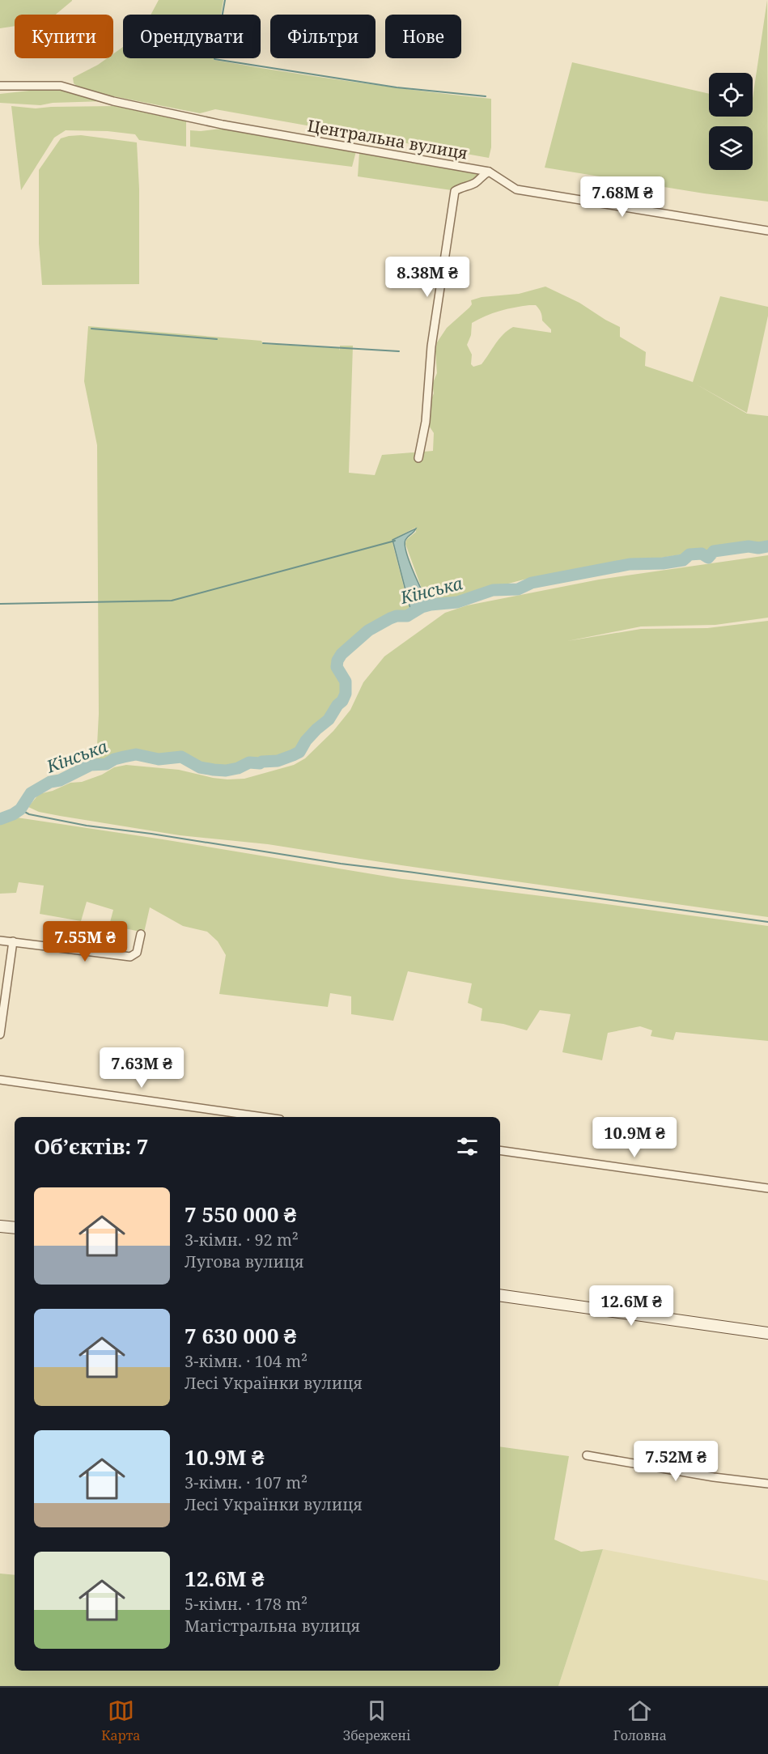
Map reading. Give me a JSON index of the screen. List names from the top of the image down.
{
  "streets": {
    "street": ["Центральна вулиця"]
  },
  "water": ["Кінська"],
  "page": {
    "chip": [
      "Купити",
      "Орендувати",
      "Фільтри",
      "Нове"
    ],
    "price": [
      "7.68M ₴",
      "8.38M ₴",
      "7.55M ₴",
      "7.63M ₴",
      "10.9M ₴",
      "12.6M ₴",
      "7.52M ₴"
    ],
    "heading": "Об’єктів: 7",
    "list": [
      {
        "name": "7 550 000 ₴",
        "note": "3-кімн. · 92 m² · Лугова вулиця"
      },
      {
        "name": "7 630 000 ₴",
        "note": "3-кімн. · 104 m² · Лесі Українки вулиця"
      },
      {
        "name": "10.9M ₴",
        "note": "3-кімн. · 107 m² · Лесі Українки вулиця"
      },
      {
        "name": "12.6M ₴",
        "note": "5-кімн. · 178 m² · Магістральна вулиця"
      }
    ],
    "tabs": ["Карта", "Збережені", "Головна"]
  }
}
